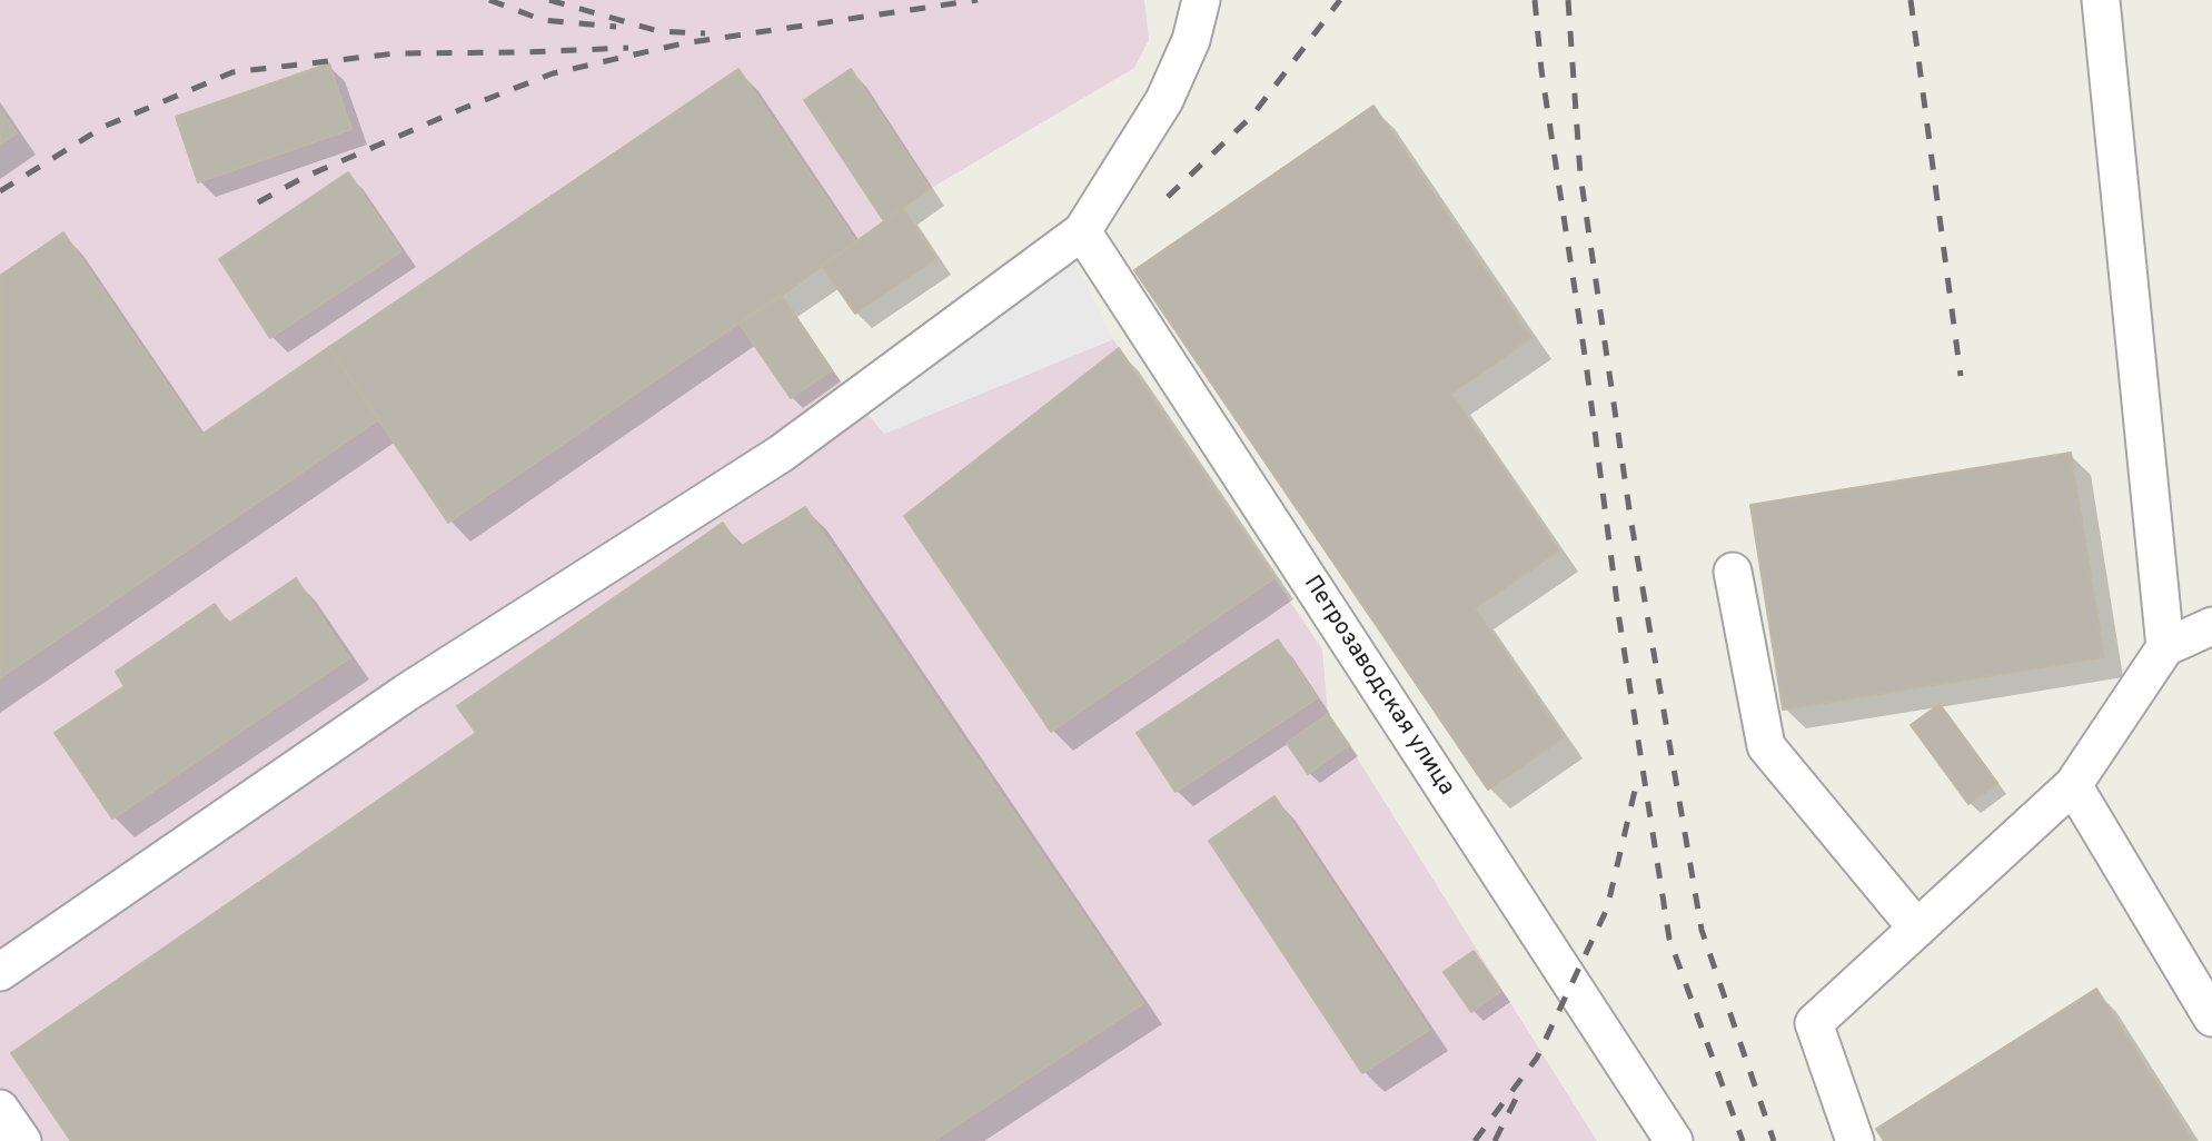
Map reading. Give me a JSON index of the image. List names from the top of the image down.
{
  "streets": {
    "street": ["Петрозаводская улица"]
  }
}
